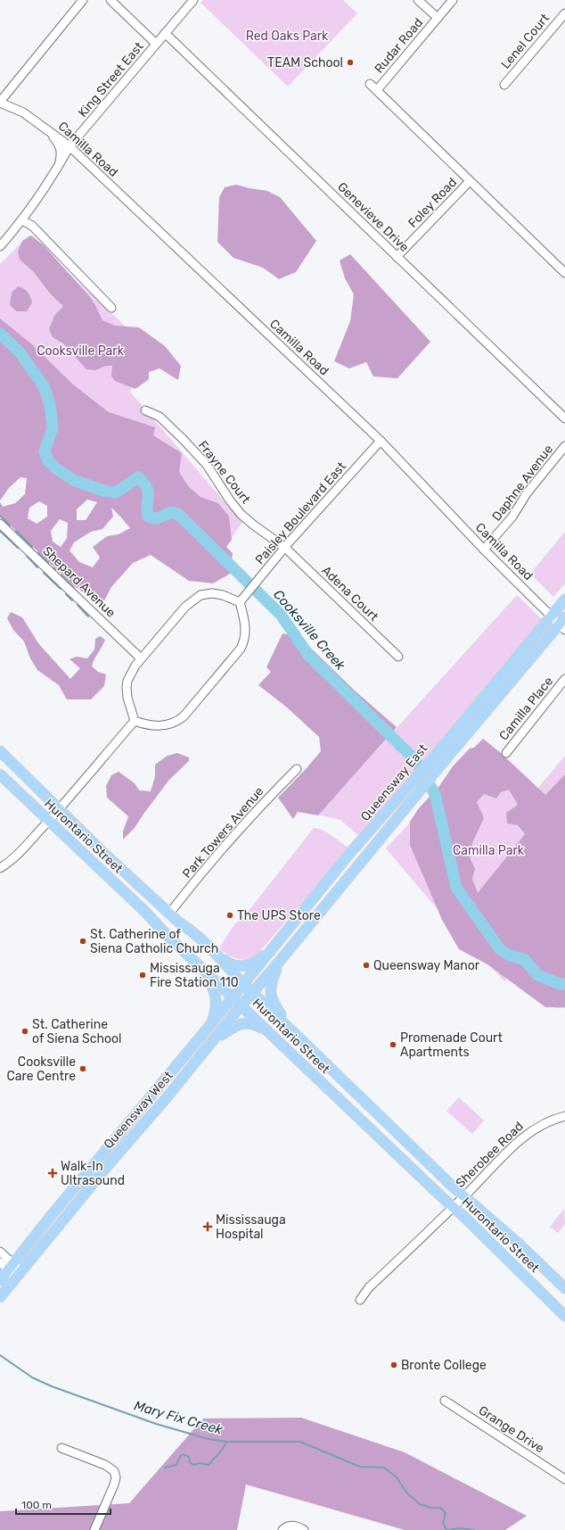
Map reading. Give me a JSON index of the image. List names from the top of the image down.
{
  "streets": {
    "main road": ["Queensway East", "Hurontario Street", "Queensway West"],
    "street": [
      "Lenel Court",
      "Rudar Road",
      "King Street East",
      "Camilla Road",
      "Foley Road",
      "Genevieve Drive",
      "Frayne Court",
      "Daphne Avenue",
      "Paisley Boulevard East",
      "Shepard Avenue",
      "Adena Court",
      "Camilla Place",
      "Park Towers Avenue",
      "Sherobee Road",
      "Grange Drive"
    ]
  },
  "crossings": [
    ["King Street East", "Camilla Road"],
    ["King Street East", "Genevieve Drive"],
    ["Camilla Road", "Daphne Avenue"],
    ["Camilla Road", "Paisley Boulevard East"],
    ["Camilla Road", "Queensway East"],
    ["Foley Road", "Genevieve Drive"],
    ["Frayne Court", "Paisley Boulevard East"],
    ["Frayne Court", "Adena Court"],
    ["Paisley Boulevard East", "Adena Court"],
    ["Queensway East", "Hurontario Street"],
    ["Queensway East", "Queensway West"],
    ["Park Towers Avenue", "Hurontario Street"],
    ["Hurontario Street", "Queensway West"],
    ["Hurontario Street", "Sherobee Road"]
  ],
  "water": ["Cooksville Creek", "Mary Fix Creek"],
  "parks": ["Red Oaks Park", "Cooksville Park", "Camilla Park"],
  "places": {
    "other": [
      "TEAM School",
      "The UPS Store",
      "St. Catherine of Siena Catholic Church",
      "Queensway Manor",
      "Mississauga Fire Station 110",
      "St. Catherine of Siena School",
      "Promenade Court Apartments",
      "Cooksville Care Centre",
      "Bronte College"
    ],
    "health": ["Walk-In Ultrasound", "Mississauga Hospital"]
  },
  "scale_bar": "100 m"
}
